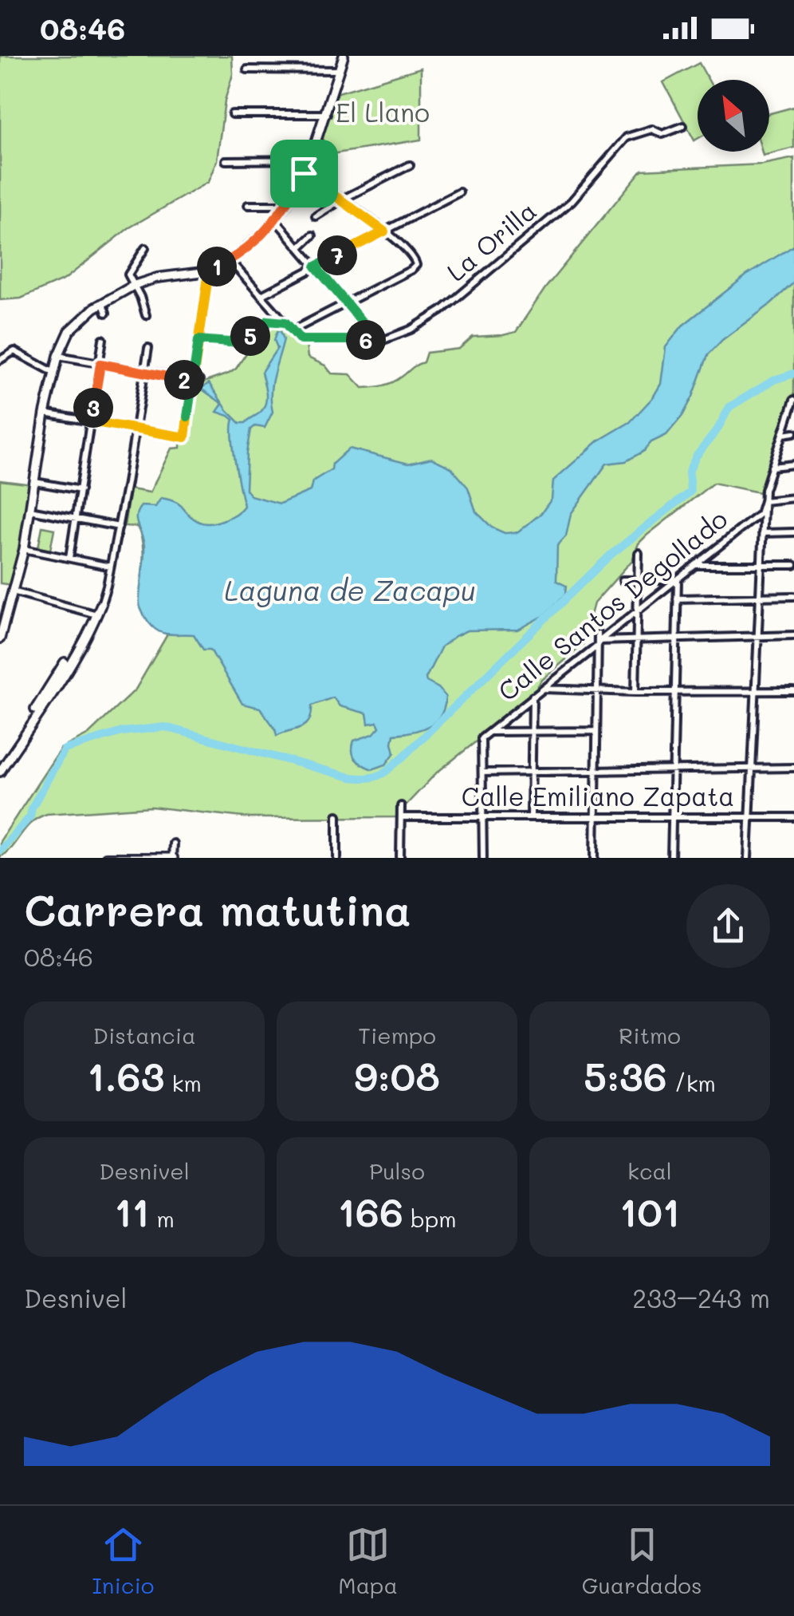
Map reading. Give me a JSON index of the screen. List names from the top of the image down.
{
  "streets": {
    "street": ["La Orilla", "Calle Santos Degollado", "Calle Emiliano Zapata"]
  },
  "water": ["Laguna de Zacapu"],
  "parks": ["El Llano"],
  "north": "top left",
  "page": {
    "status": "08:46",
    "pins": [
      "7",
      "1",
      "5",
      "6",
      "2",
      "3"
    ],
    "heading": ["Carrera matutina", "08:46"],
    "stats": [
      ["Distancia", "1.63 km"],
      ["Tiempo", "9:08"],
      ["Ritmo", "5:36 /km"],
      ["Desnivel", "11 m"],
      ["Pulso", "166 bpm"],
      ["kcal", "101"]
    ],
    "chart": ["Desnivel", "233–243 m"],
    "tabs": ["Inicio", "Mapa", "Guardados"]
  }
}
